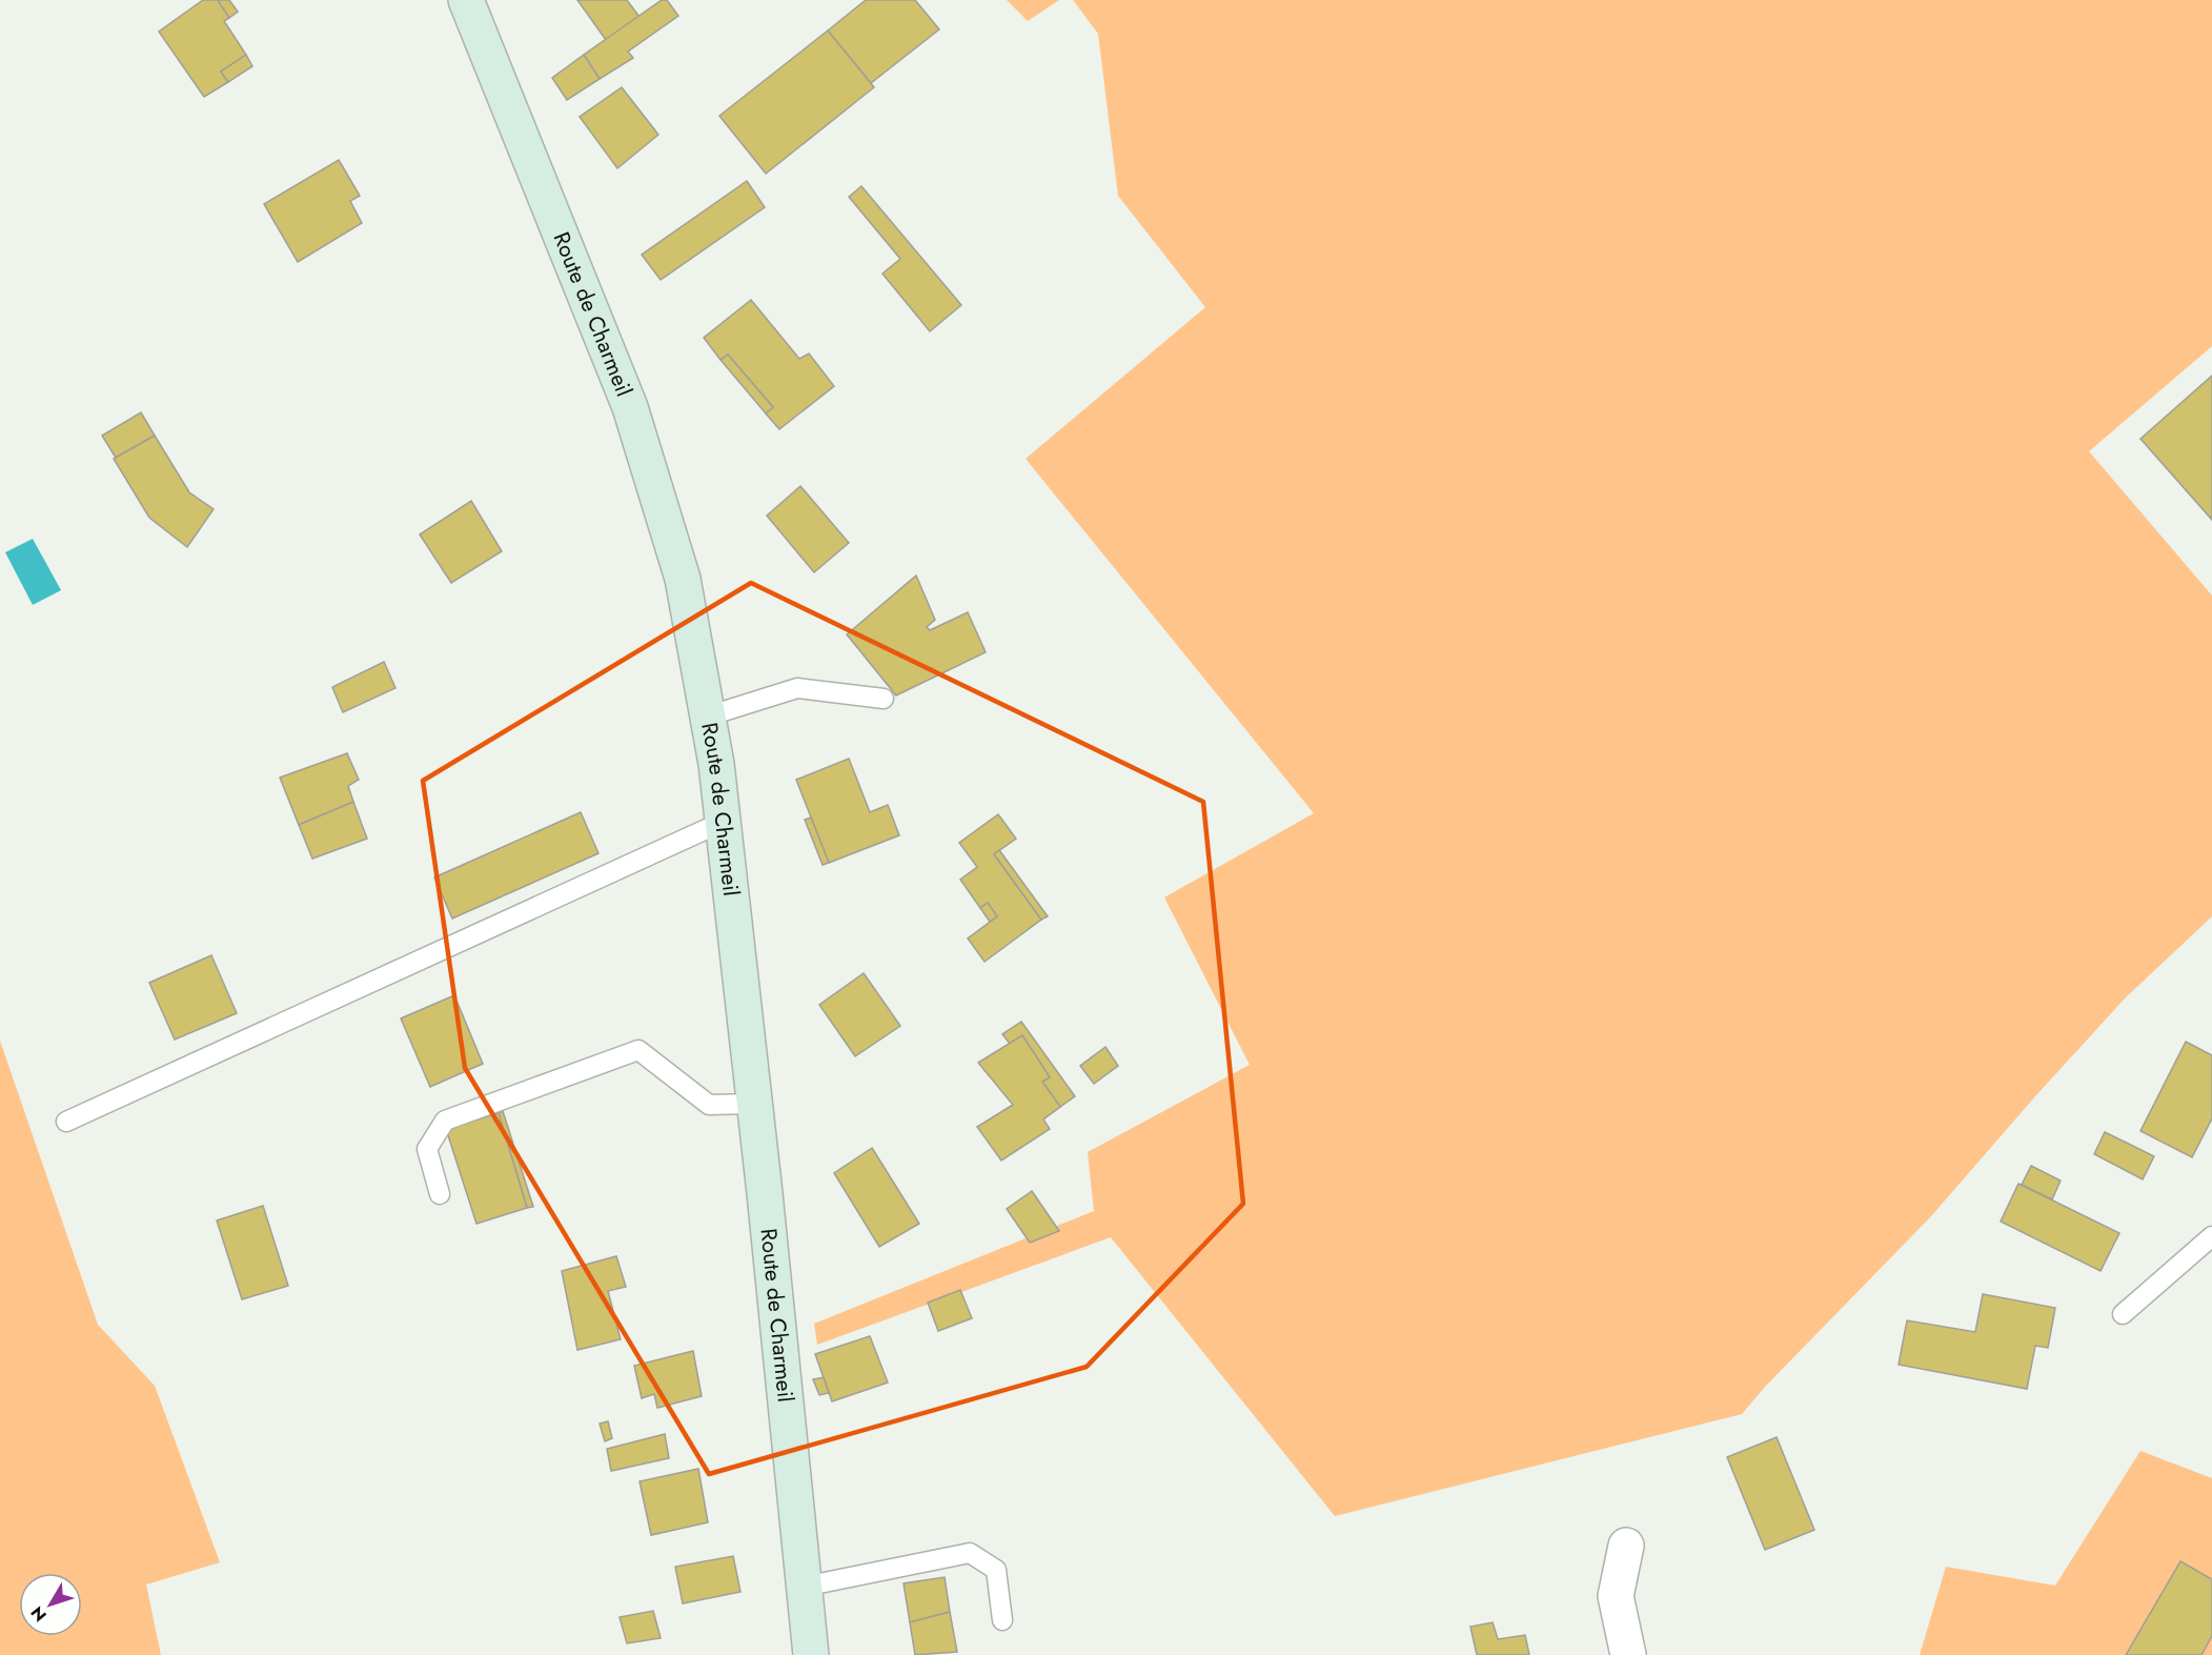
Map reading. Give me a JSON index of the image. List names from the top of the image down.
{
  "streets": {
    "main road": ["Route de Charmeil"]
  },
  "north": "bottom left"
}
